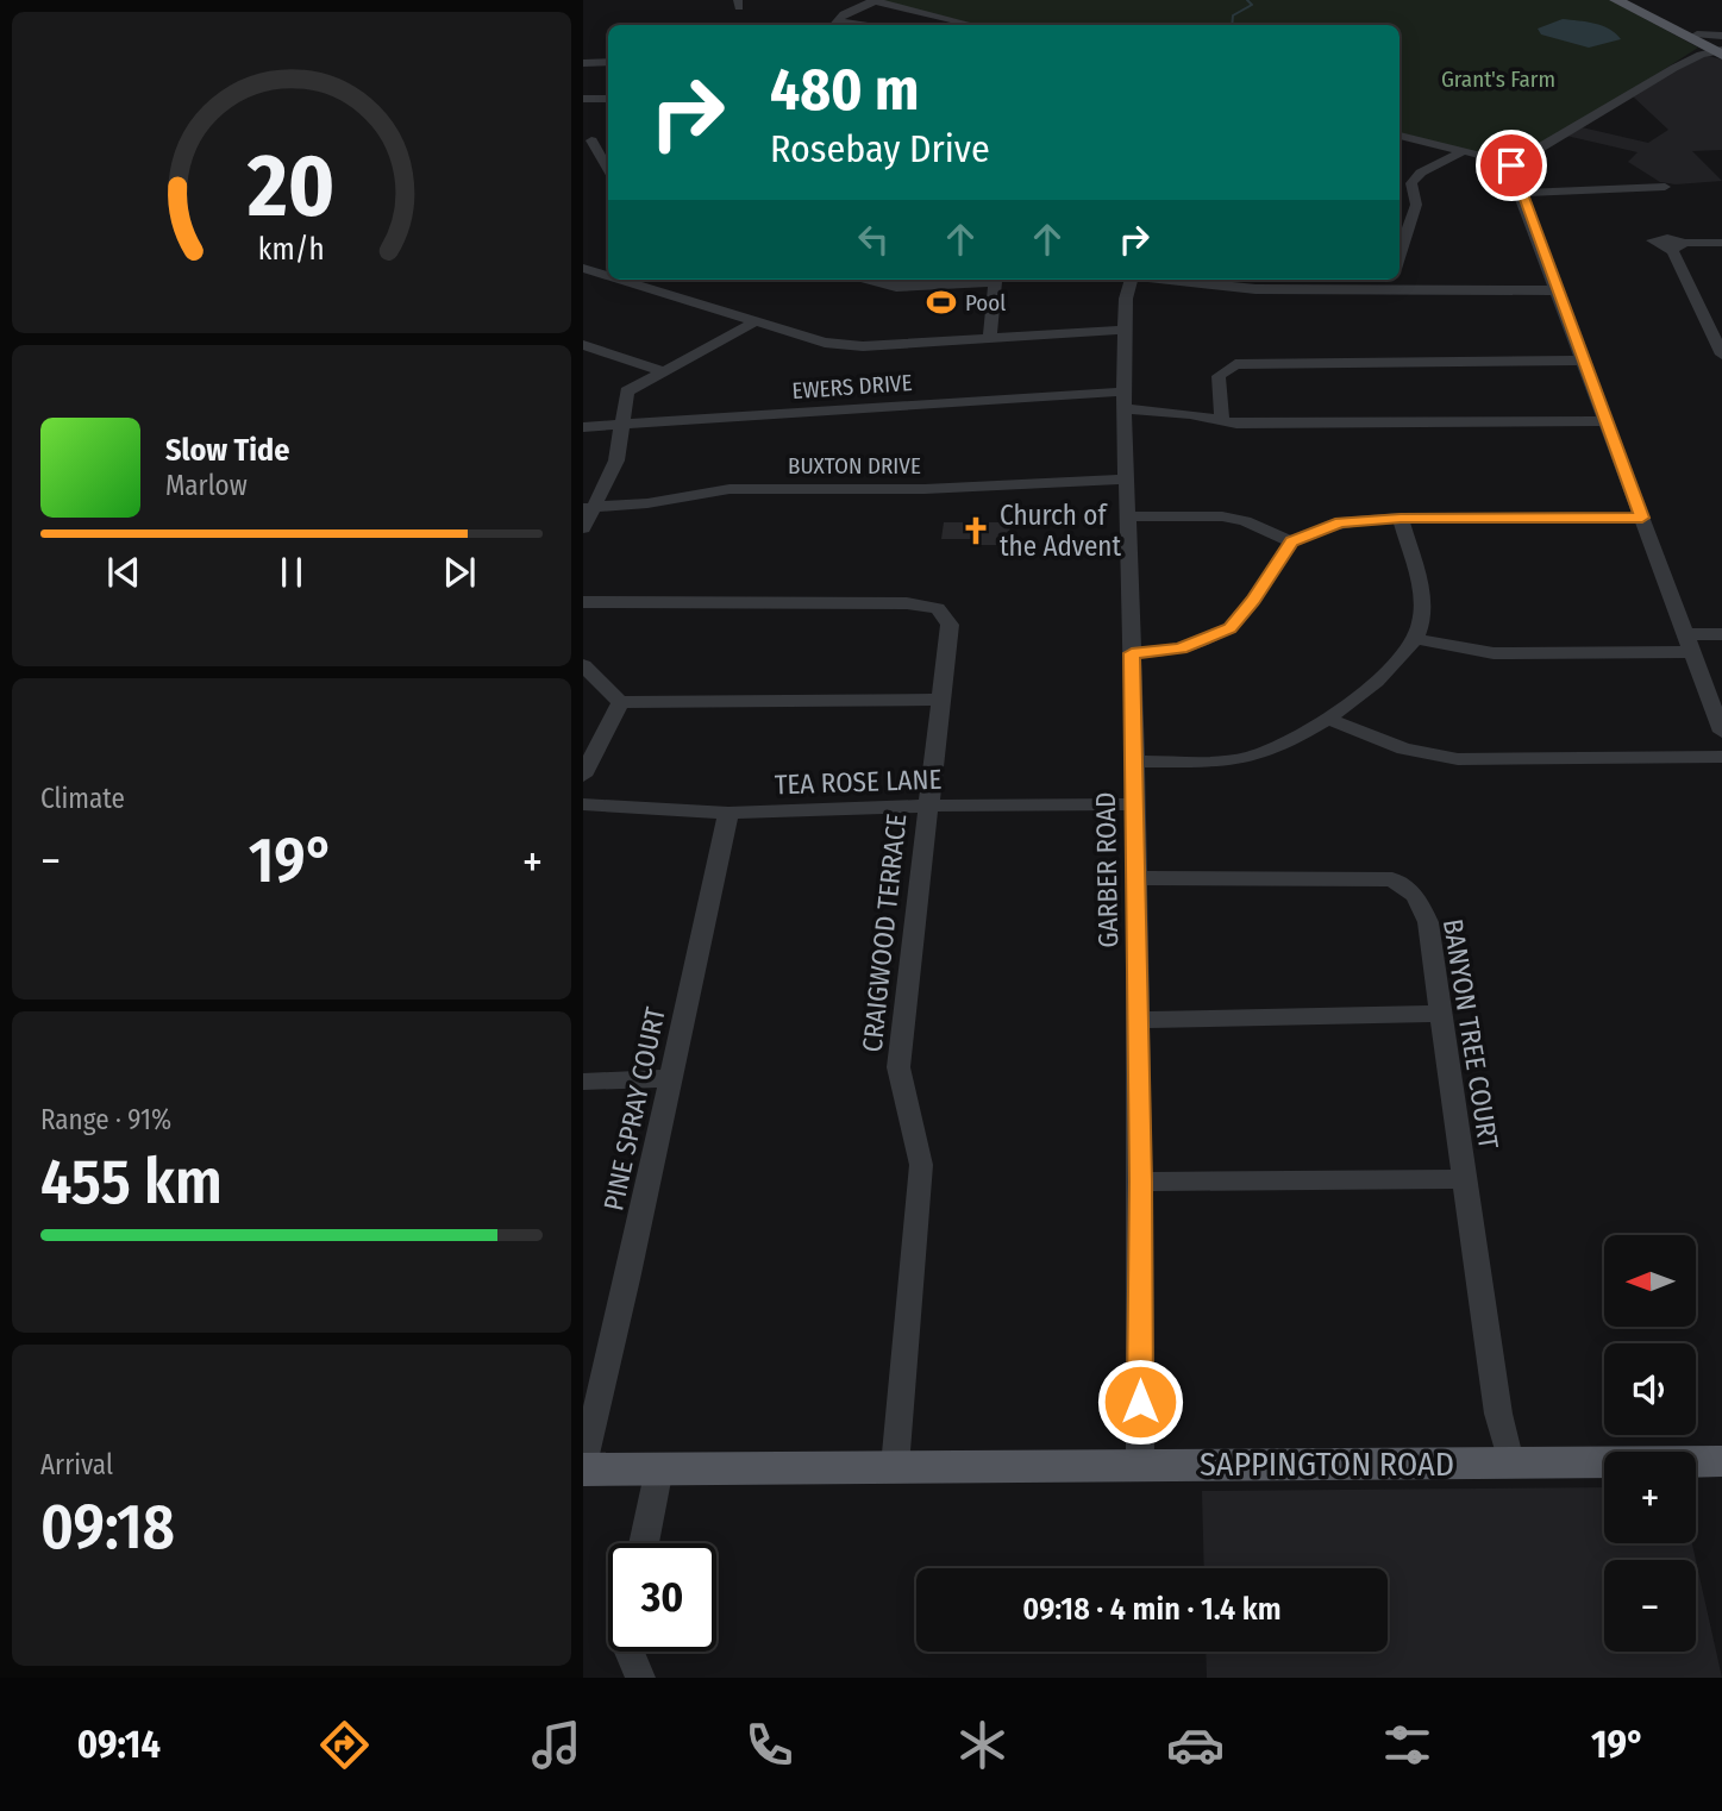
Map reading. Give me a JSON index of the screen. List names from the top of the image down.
{
  "streets": {
    "main road": ["SAPPINGTON ROAD"],
    "street": [
      "EWERS DRIVE",
      "BUXTON DRIVE",
      "TEA ROSE LANE",
      "GARBER ROAD",
      "CRAIGWOOD TERRACE",
      "BANYON TREE COURT",
      "PINE SPRAY COURT"
    ]
  },
  "crossings": [
    ["EWERS DRIVE", "GARBER ROAD"],
    ["BUXTON DRIVE", "GARBER ROAD"],
    ["TEA ROSE LANE", "GARBER ROAD"],
    ["TEA ROSE LANE", "CRAIGWOOD TERRACE"],
    ["TEA ROSE LANE", "PINE SPRAY COURT"],
    ["GARBER ROAD", "BANYON TREE COURT"],
    ["GARBER ROAD", "SAPPINGTON ROAD"],
    ["CRAIGWOOD TERRACE", "SAPPINGTON ROAD"],
    ["BANYON TREE COURT", "SAPPINGTON ROAD"],
    ["PINE SPRAY COURT", "SAPPINGTON ROAD"]
  ],
  "parks": ["Grant's Farm"],
  "places": {
    "sports": ["Pool"],
    "church": ["Church of the Advent"]
  },
  "north": "left",
  "page": {
    "turn": ["480 m", "Rosebay Drive"],
    "song": ["Slow Tide", "Marlow"],
    "tile": [
      "Climate",
      ["Range · 91%", "455 km"],
      ["Arrival", "09:18"]
    ],
    "heat": ["−", "19°", "+"],
    "map_buttons": ["+", "−"],
    "limit": "30",
    "trip": "09:18 · 4 min · 1.4 km",
    "tabs": ["09:14", "19°"],
    "gauge": ["20", "km/h"]
  }
}
